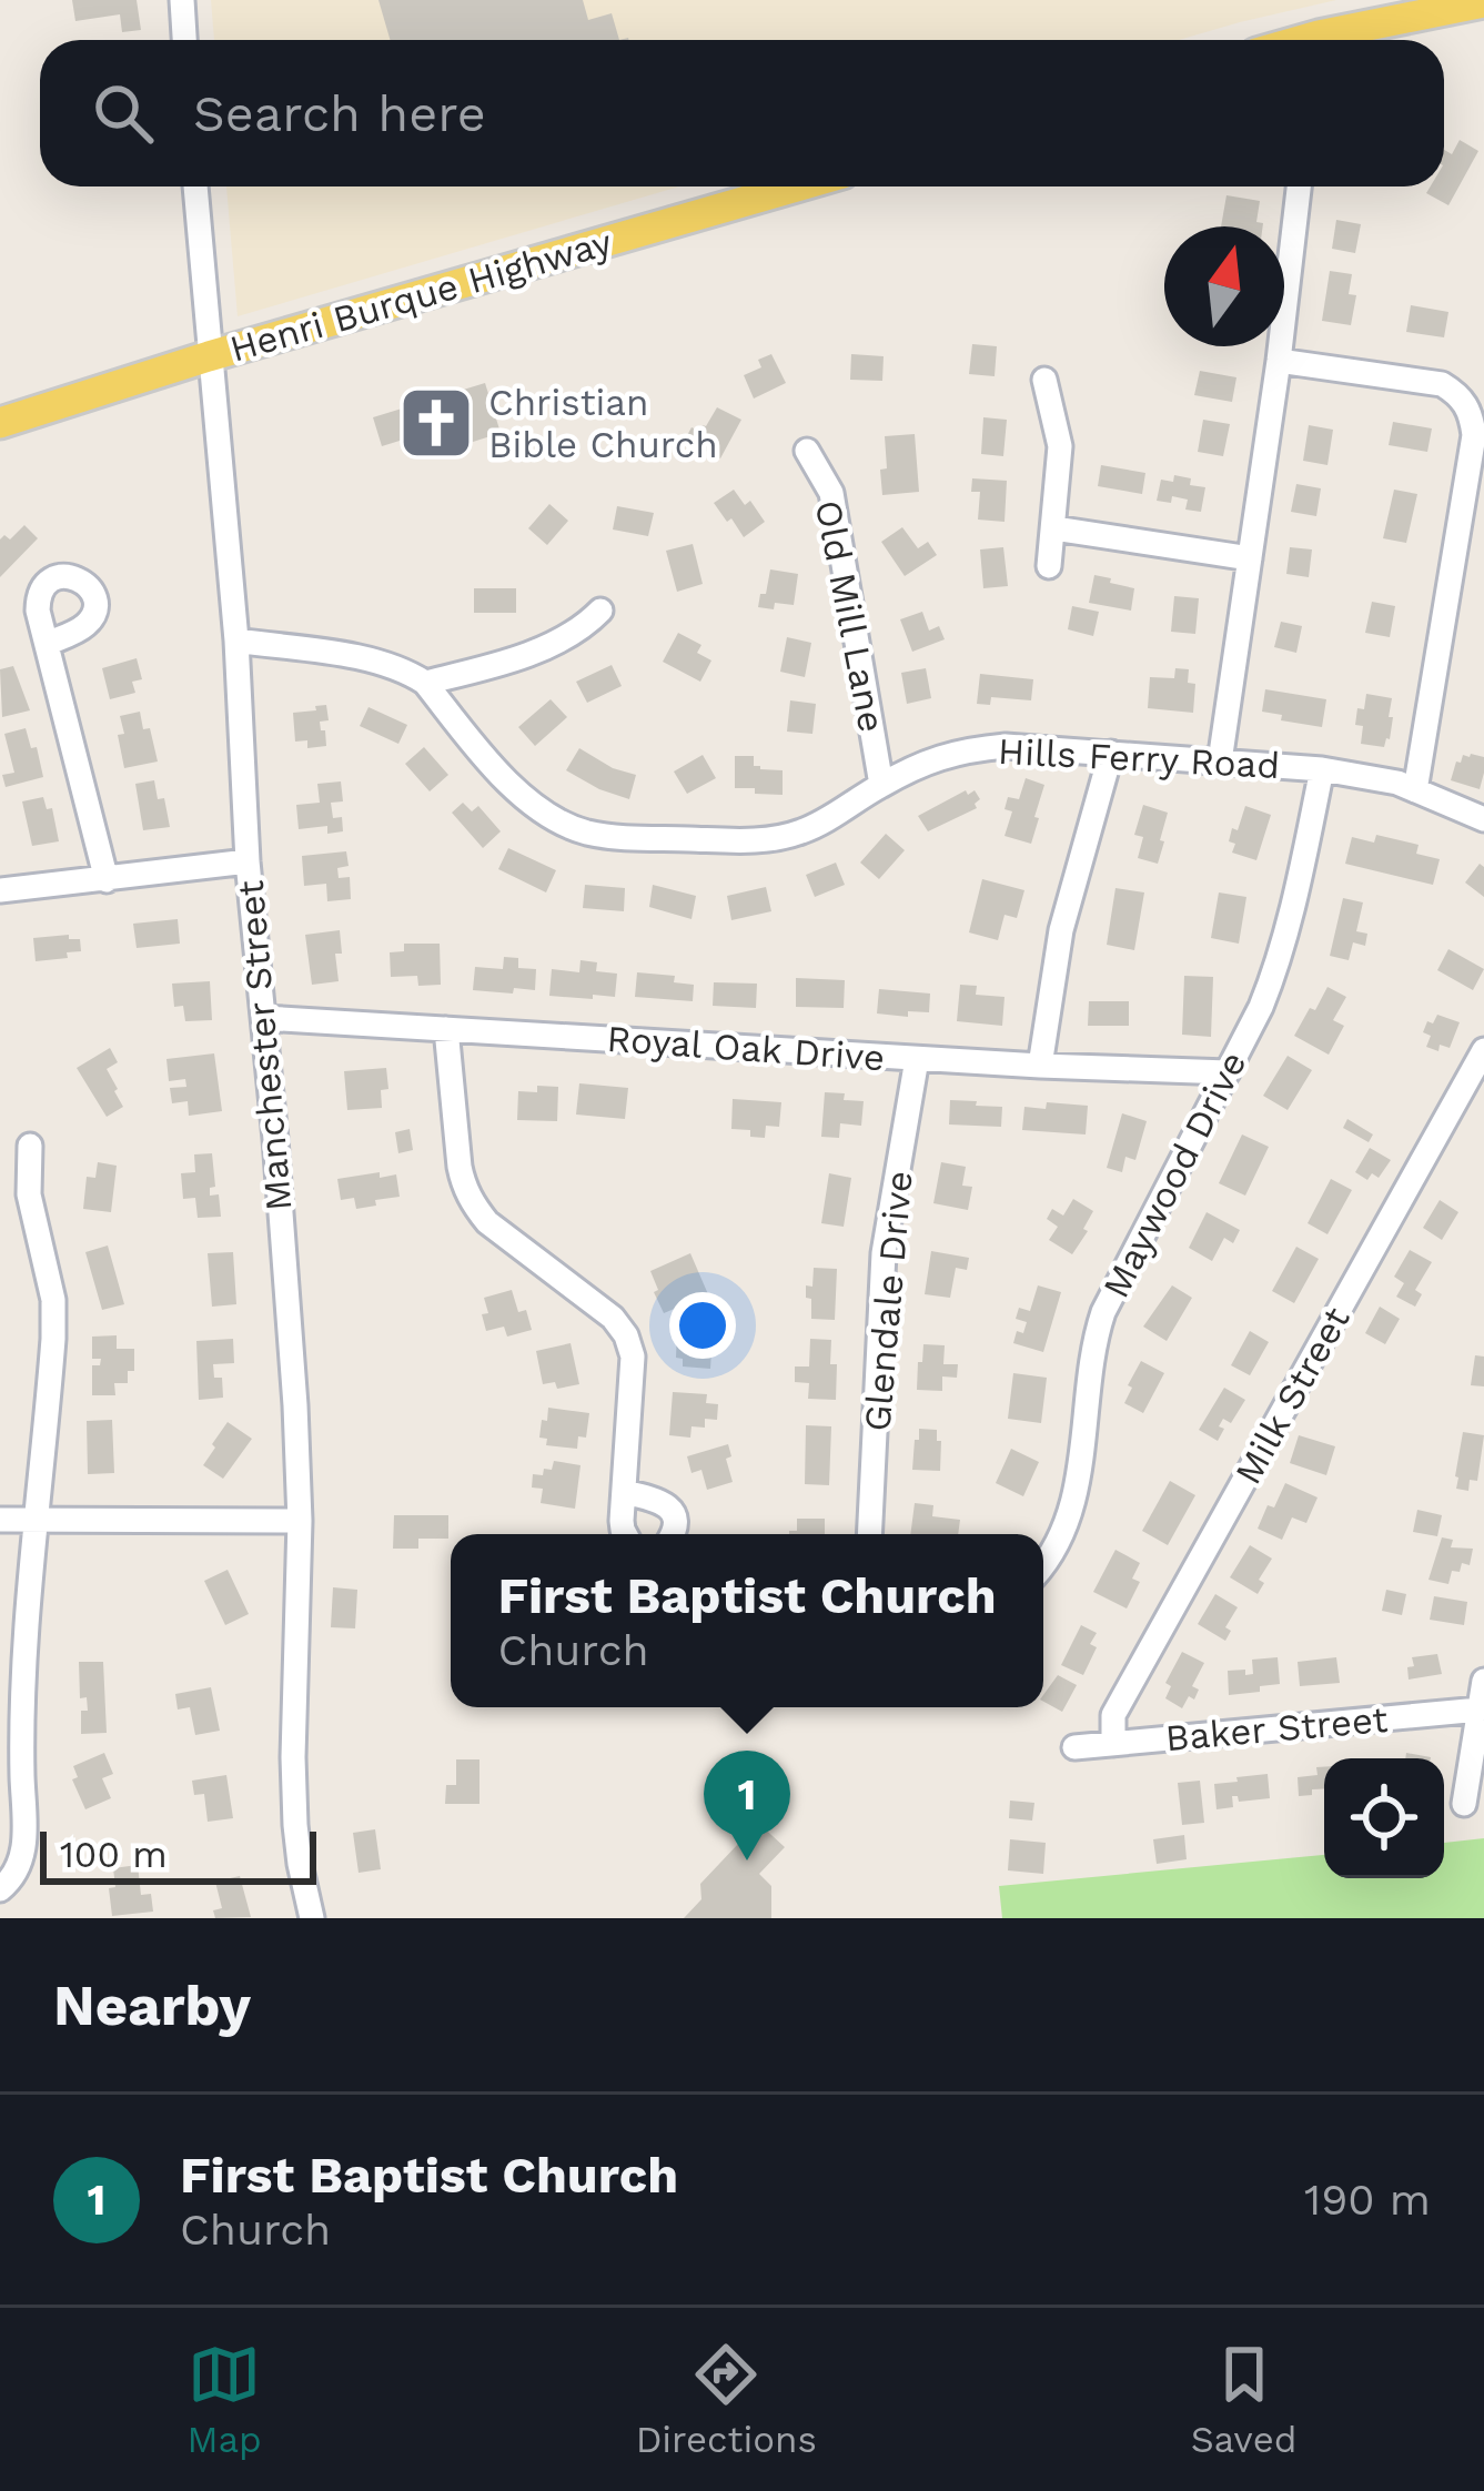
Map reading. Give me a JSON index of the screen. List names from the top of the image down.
{
  "streets": {
    "main road": ["Henri Burque Highway"],
    "street": [
      "Old Mill Lane",
      "Hills Ferry Road",
      "Manchester Street",
      "Royal Oak Drive",
      "Maywood Drive",
      "Glendale Drive",
      "Milk Street",
      "Baker Street"
    ]
  },
  "crossings": [
    ["Henri Burque Highway", "Manchester Street"],
    ["Old Mill Lane", "Hills Ferry Road"],
    ["Hills Ferry Road", "Manchester Street"],
    ["Hills Ferry Road", "Maywood Drive"],
    ["Manchester Street", "Royal Oak Drive"],
    ["Royal Oak Drive", "Maywood Drive"],
    ["Royal Oak Drive", "Glendale Drive"],
    ["Milk Street", "Baker Street"]
  ],
  "places": {
    "church": ["Christian Bible Church"]
  },
  "scale_bar": "100 m",
  "north": "top",
  "page": {
    "search": "Search here",
    "popup": ["First Baptist Church", "Church"],
    "pins": "1",
    "scale": "100 m",
    "heading": "Nearby",
    "list": [
      {
        "mark": "1",
        "name": "First Baptist Church",
        "note": "Church",
        "value": "190 m"
      }
    ],
    "nav": ["Map", "Directions", "Saved"]
  }
}
